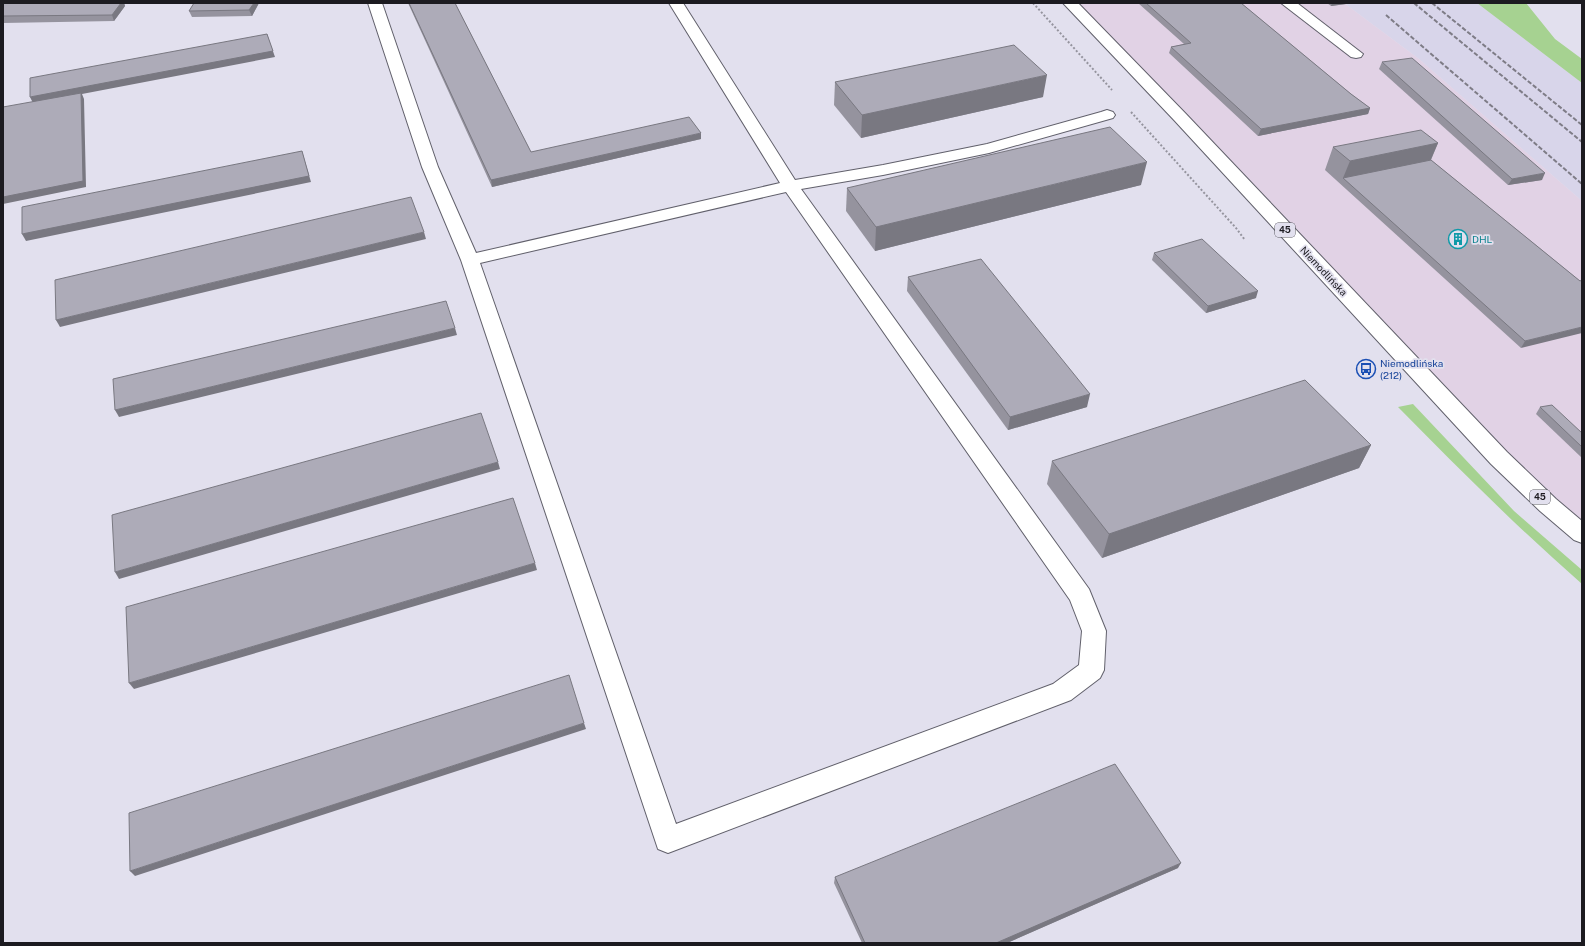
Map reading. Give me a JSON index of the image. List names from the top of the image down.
{
  "streets": {
    "main road": ["45", "Niemodlińska"]
  },
  "places": {
    "building": ["DHL"],
    "bus stop": ["Niemodlińska (212)"]
  }
}
